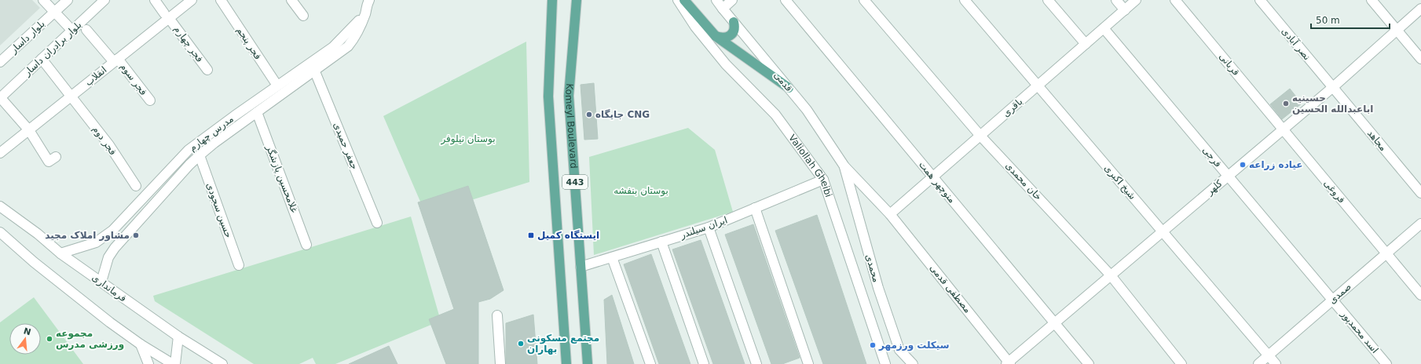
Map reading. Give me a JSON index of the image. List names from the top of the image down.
{
  "streets": {
    "main road": ["Komeyl Boulevard", "443"],
    "street": [
      "بلوار داسار",
      "فجر پنجم",
      "فجر چهارم",
      "نصر آبادی",
      "بلوار برادران داسار",
      "قربانی",
      "انقلاب",
      "فجر سوم",
      "قدمی",
      "باقری",
      "مدرس چهارم",
      "فجر دوم",
      "مجاهد",
      "جعفر حمیدی",
      "فرجی",
      "Valiollah Gheibi",
      "غلامحسین پازشگر",
      "خان محمدی",
      "منوچهر همت",
      "شیخ اکبری",
      "کلهر",
      "فروغی",
      "حسین سجودی",
      "ایران سیلندر",
      "محمدی",
      "فرمانداری",
      "مصطفی قدمی",
      "صمدی",
      "اسد محمدپور"
    ]
  },
  "crossings": [
    ["فجر پنجم", "مدرس چهارم"],
    ["فجر چهارم", "انقلاب"],
    ["نصر آبادی", "مجاهد"],
    ["نصر آبادی", "کلهر"],
    ["بلوار برادران داسار", "فجر دوم"],
    ["قربانی", "کلهر"],
    ["قربانی", "فروغی"],
    ["انقلاب", "فجر سوم"],
    ["انقلاب", "فجر دوم"],
    ["قدمی", "محمدی"],
    ["قدمی", "مصطفی قدمی"],
    ["باقری", "فرجی"],
    ["باقری", "خان محمدی"],
    ["باقری", "منوچهر همت"],
    ["باقری", "شیخ اکبری"],
    ["باقری", "مصطفی قدمی"],
    ["Komeyl Boulevard", "ایران سیلندر"],
    ["مدرس چهارم", "جعفر حمیدی"],
    ["مدرس چهارم", "غلامحسین پازشگر"],
    ["مدرس چهارم", "حسین سجودی"],
    ["مدرس چهارم", "فرمانداری"],
    ["مجاهد", "کلهر"],
    ["فرجی", "کلهر"],
    ["فرجی", "صمدی"],
    ["فرجی", "اسد محمدپور"],
    ["Valiollah Gheibi", "ایران سیلندر"],
    ["خان محمدی", "کلهر"],
    ["منوچهر همت", "کلهر"],
    ["شیخ اکبری", "کلهر"],
    ["شیخ اکبری", "صمدی"],
    ["کلهر", "فروغی"],
    ["کلهر", "مصطفی قدمی"],
    ["فروغی", "صمدی"],
    ["محمدی", "مصطفی قدمی"],
    ["صمدی", "اسد محمدپور"]
  ],
  "parks": ["بوستان نیلوفر", "بوستان بنفشه"],
  "places": {
    "other": [
      "حسینیه اباعبدالله الحسین",
      "جایگاه CNG",
      "عیاده زراعه",
      "مشاور املاک مجید",
      "مجموعه ورزشی مدرس",
      "مجتمع مسکونی بهاران",
      "سیکلت ورزمهر"
    ],
    "transit": ["ایستگاه کمیل"]
  },
  "scale_bar": "50 m",
  "north": "top"
}
